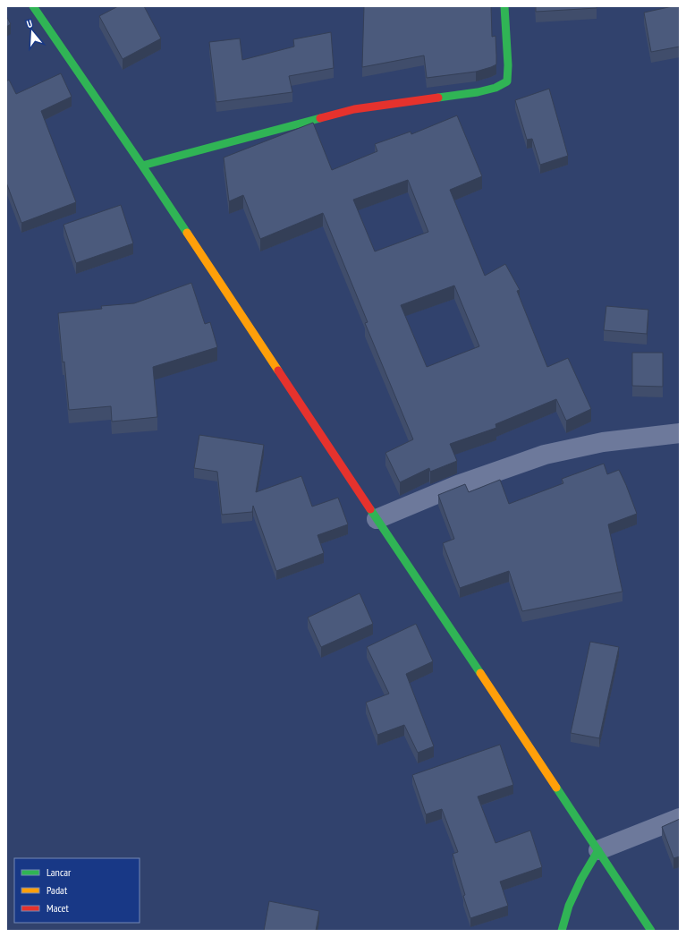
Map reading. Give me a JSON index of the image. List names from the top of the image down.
{
  "legend": ["Lancar", "Padat", "Macet"],
  "north": "top"
}
